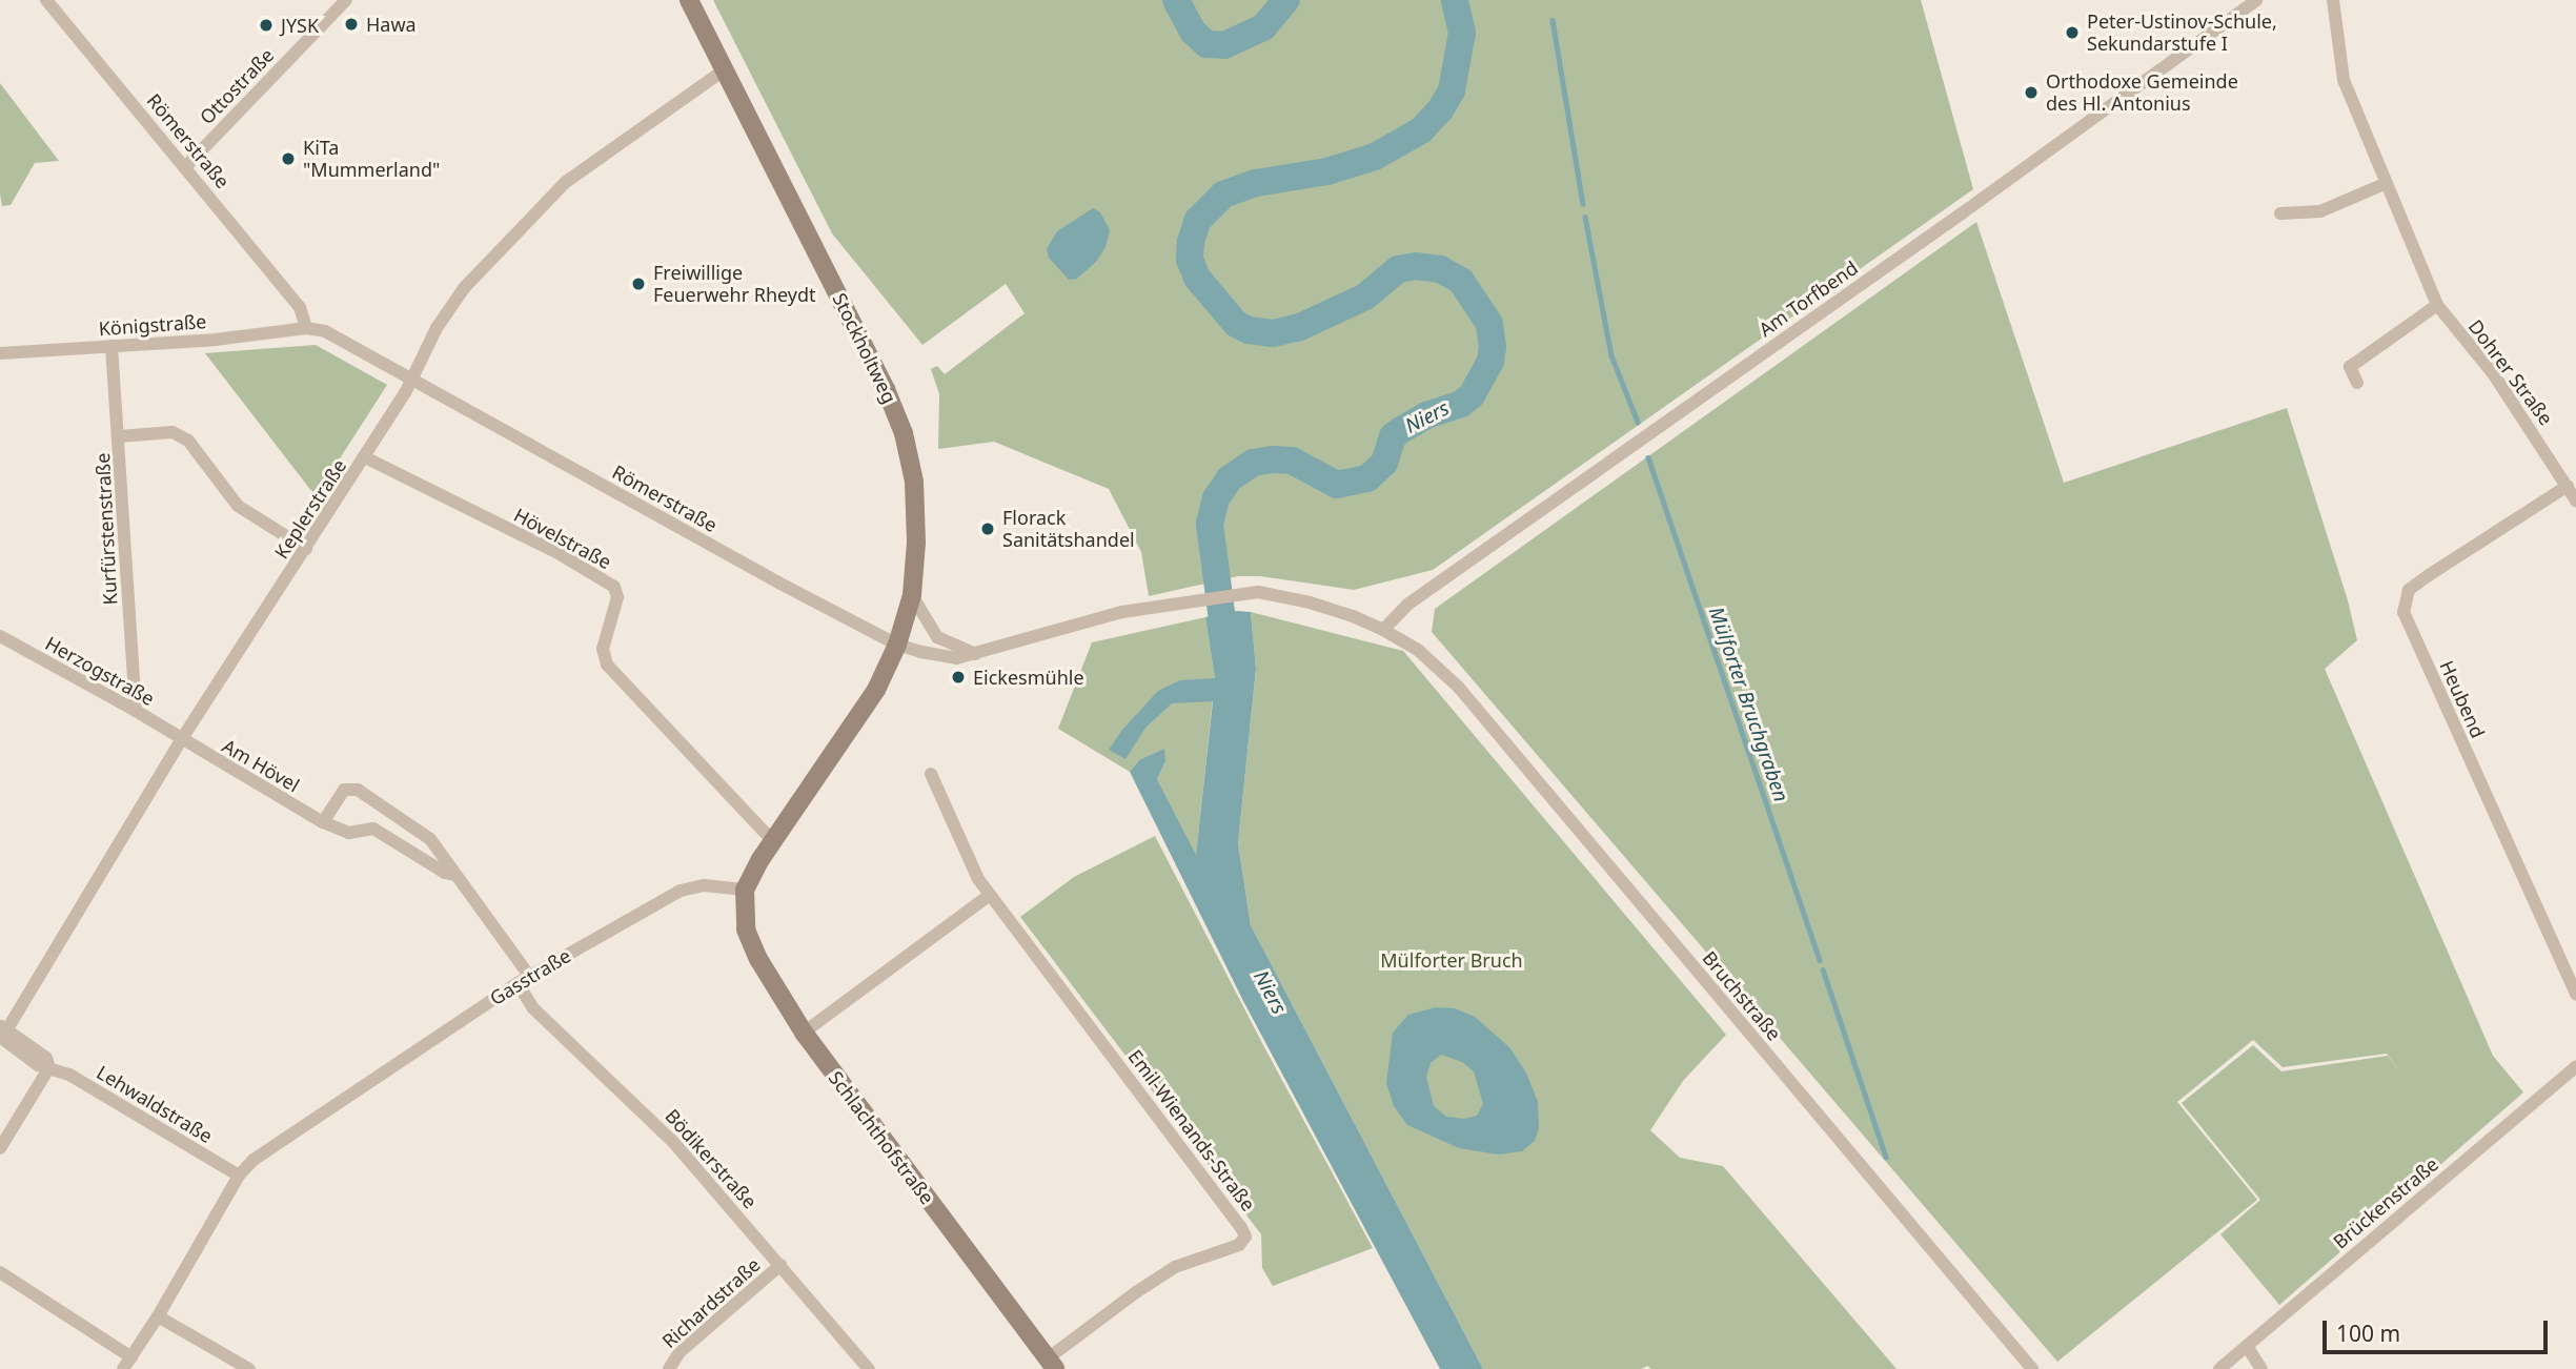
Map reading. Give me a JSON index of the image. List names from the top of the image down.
{
  "streets": {
    "main road": ["Stockholtweg", "Schlachthofstraße"],
    "street": [
      "Ottostraße",
      "Römerstraße",
      "Am Torfbend",
      "Königstraße",
      "Dohrer Straße",
      "Keplerstraße",
      "Kurfürstenstraße",
      "Hövelstraße",
      "Herzogstraße",
      "Heubend",
      "Am Hövel",
      "Gasstraße",
      "Bruchstraße",
      "Lehwaldstraße",
      "Emil-Wienands-Straße",
      "Bödikerstraße",
      "Brückenstraße",
      "Richardstraße"
    ]
  },
  "crossings": [
    ["Ottostraße", "Römerstraße"],
    ["Römerstraße", "Am Torfbend"],
    ["Römerstraße", "Königstraße"],
    ["Römerstraße", "Keplerstraße"],
    ["Römerstraße", "Bruchstraße"],
    ["Königstraße", "Kurfürstenstraße"],
    ["Stockholtweg", "Keplerstraße"],
    ["Dohrer Straße", "Heubend"],
    ["Keplerstraße", "Hövelstraße"],
    ["Keplerstraße", "Herzogstraße"],
    ["Keplerstraße", "Am Hövel"],
    ["Keplerstraße", "Lehwaldstraße"],
    ["Kurfürstenstraße", "Herzogstraße"],
    ["Herzogstraße", "Am Hövel"],
    ["Am Hövel", "Gasstraße"],
    ["Am Hövel", "Bödikerstraße"],
    ["Gasstraße", "Lehwaldstraße"],
    ["Gasstraße", "Schlachthofstraße"],
    ["Gasstraße", "Bödikerstraße"],
    ["Emil-Wienands-Straße", "Schlachthofstraße"],
    ["Bödikerstraße", "Richardstraße"]
  ],
  "water": ["Niers", "Mülforter Bruchgraben"],
  "parks": ["Mülforter Bruch"],
  "places": [
    "Hawa",
    "JYSK",
    "Peter-Ustinov-Schule, Sekundarstufe I",
    "Orthodoxe Gemeinde des Hl. Antonius",
    "KiTa \"Mummerland\"",
    "Freiwillige Feuerwehr Rheydt",
    "Florack Sanitätshandel",
    "Eickesmühle"
  ],
  "scale_bar": "100 m"
}
